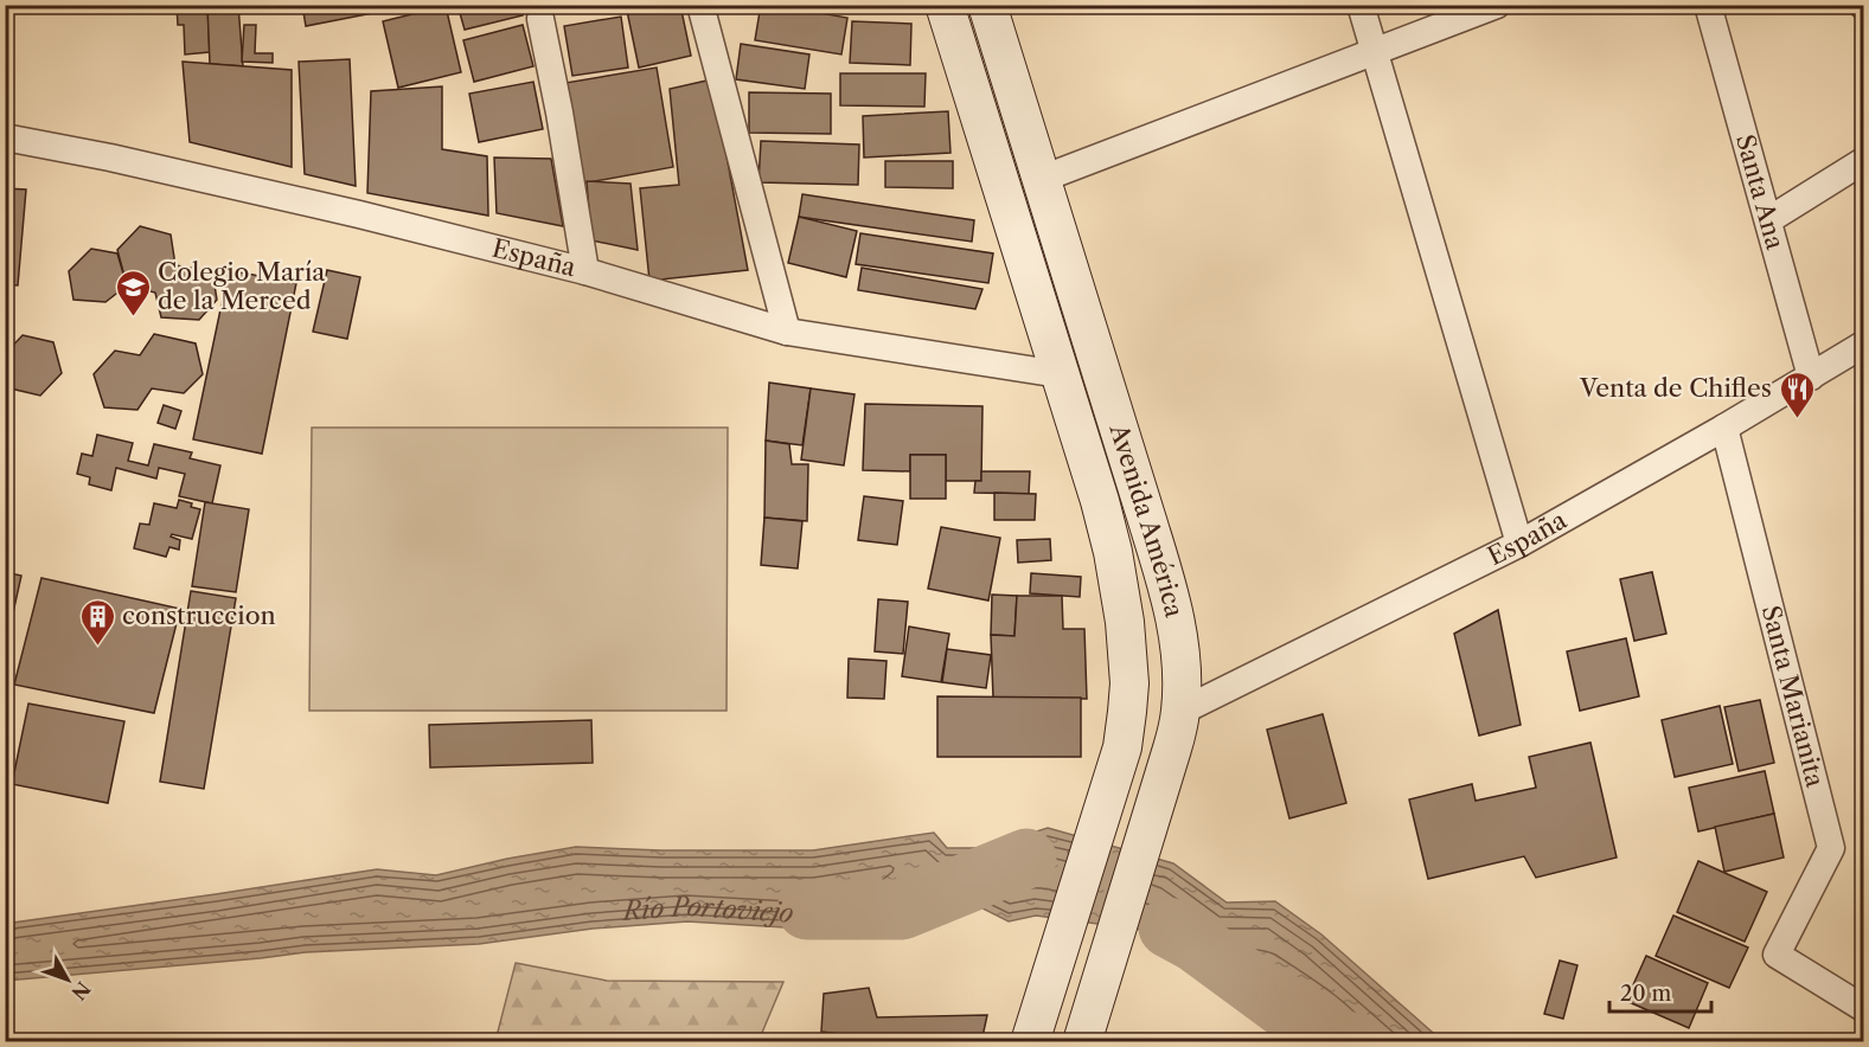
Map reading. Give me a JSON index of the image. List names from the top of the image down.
{
  "streets": {
    "street": [
      "Santa Ana",
      "España",
      "Avenida América",
      "Santa Marianita"
    ]
  },
  "crossings": [
    ["Santa Ana", "España"],
    ["España", "Avenida América"],
    ["España", "Santa Marianita"]
  ],
  "water": ["Río Portoviejo"],
  "places": {
    "school or university": ["Colegio María de la Merced"],
    "restaurant": ["Venta de Chifles"],
    "building": ["construccion"]
  },
  "scale_bar": "20 m",
  "north": "bottom right"
}
